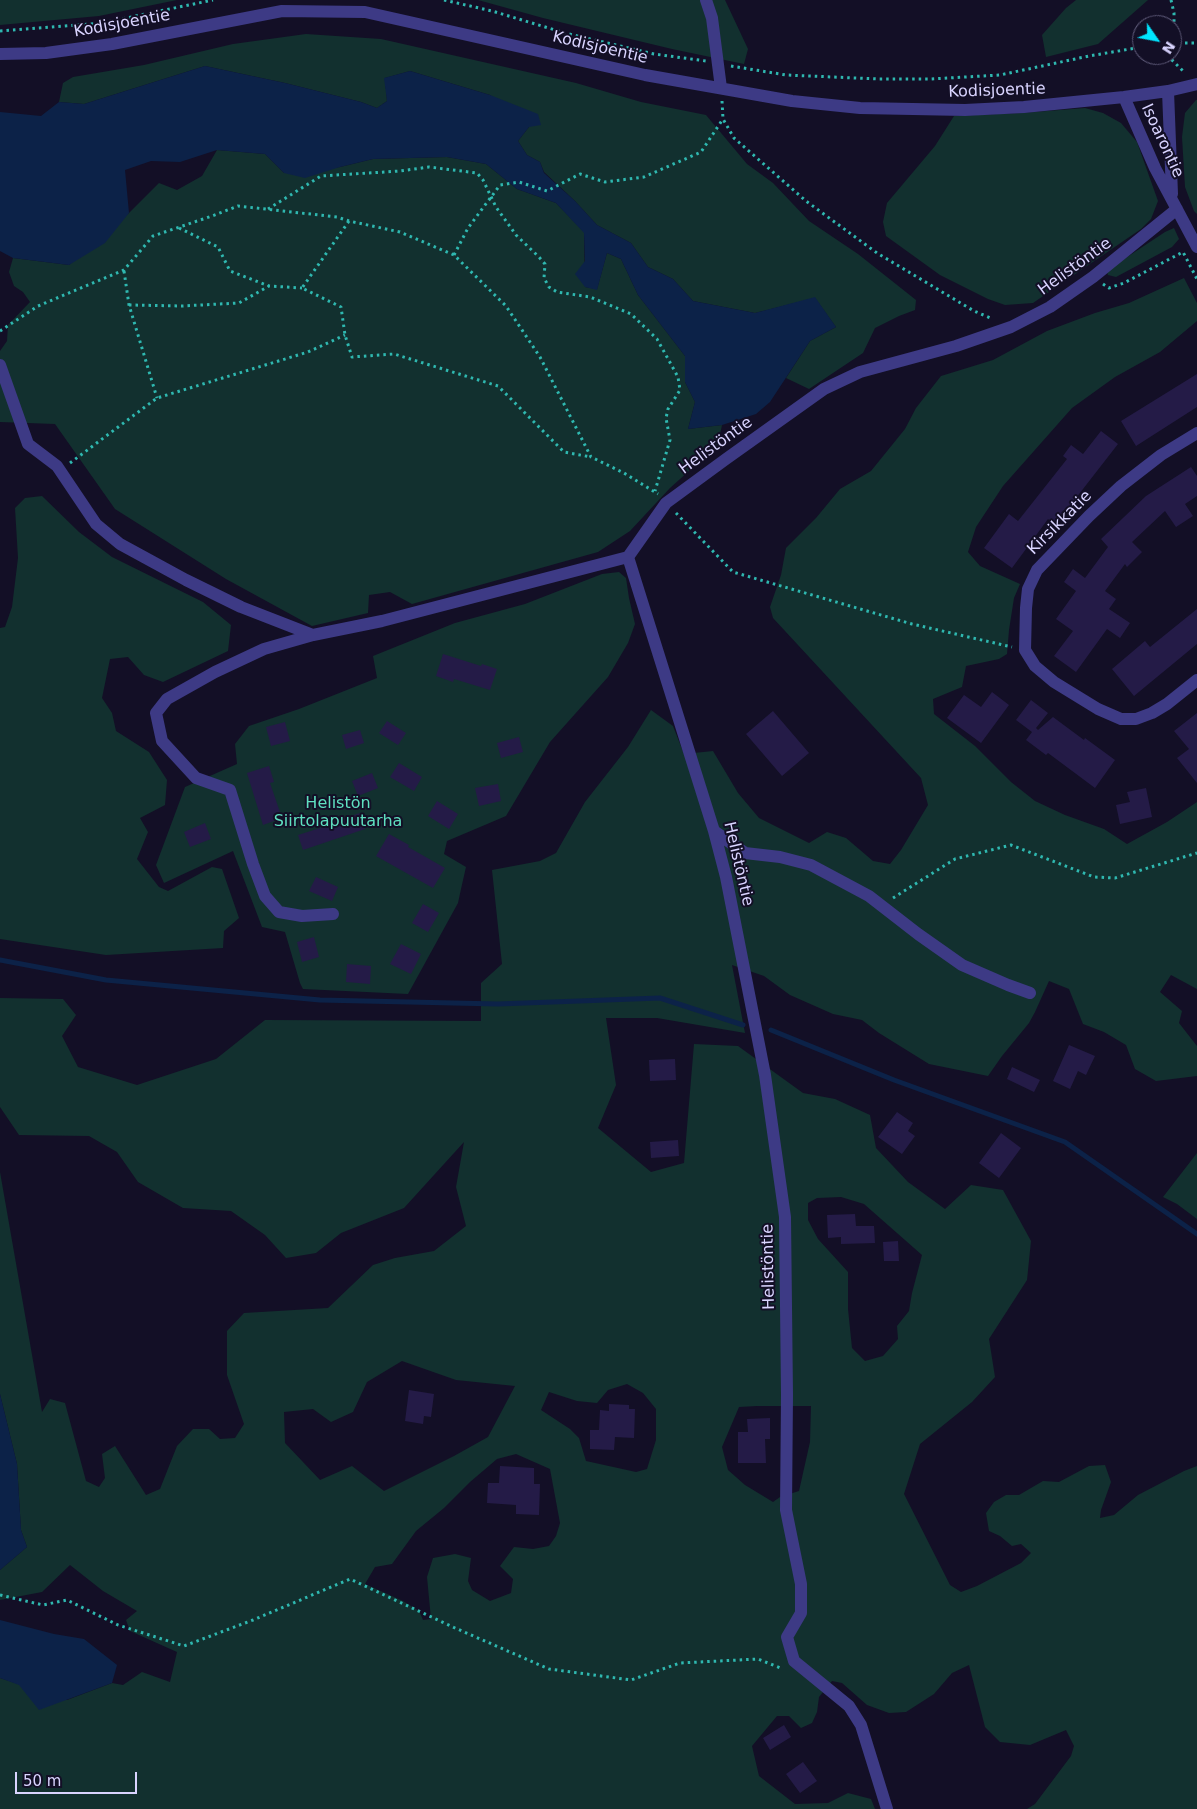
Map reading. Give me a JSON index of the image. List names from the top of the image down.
{
  "streets": {
    "street": [
      "Kodisjoentie",
      "Isoarontie",
      "Helistöntie",
      "Kirsikkatie"
    ]
  },
  "crossings": [
    ["Kodisjoentie", "Isoarontie"],
    ["Isoarontie", "Helistöntie"]
  ],
  "parks": ["Helistön Siirtolapuutarha"],
  "scale_bar": "50 m",
  "north": "bottom right"
}
